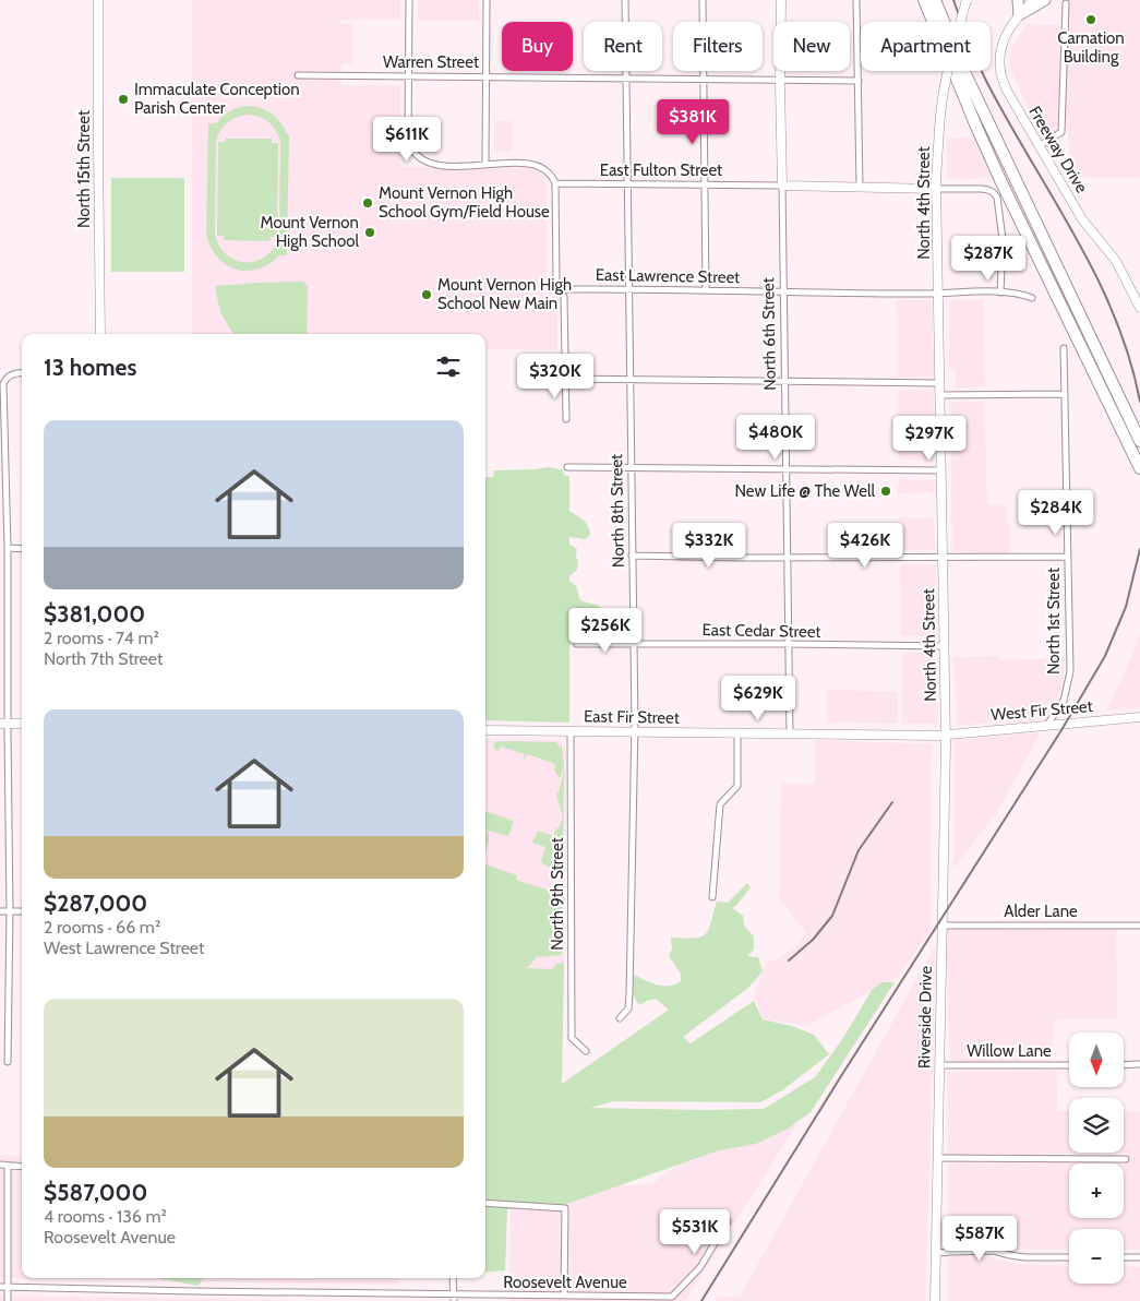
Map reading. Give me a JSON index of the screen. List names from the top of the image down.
{
  "streets": {
    "street": [
      "Warren Street",
      "Freeway Drive",
      "North 15th Street",
      "East Fulton Street",
      "North 4th Street",
      "East Lawrence Street",
      "North 6th Street",
      "North 8th Street",
      "North 1st Street",
      "East Cedar Street",
      "West Fir Street",
      "East Fir Street",
      "North 9th Street",
      "Alder Lane",
      "Riverside Drive",
      "Willow Lane",
      "Roosevelt Avenue"
    ]
  },
  "crossings": [
    ["Warren Street", "North 6th Street"],
    ["Warren Street", "North 8th Street"],
    ["East Fulton Street", "North 4th Street"],
    ["East Fulton Street", "North 6th Street"],
    ["East Fulton Street", "North 8th Street"],
    ["North 4th Street", "East Lawrence Street"],
    ["North 4th Street", "East Cedar Street"],
    ["North 4th Street", "West Fir Street"],
    ["North 4th Street", "East Fir Street"],
    ["North 4th Street", "Riverside Drive"],
    ["East Lawrence Street", "North 6th Street"],
    ["East Lawrence Street", "North 8th Street"],
    ["North 6th Street", "East Cedar Street"],
    ["North 6th Street", "East Fir Street"],
    ["North 8th Street", "East Cedar Street"],
    ["North 8th Street", "East Fir Street"],
    ["North 1st Street", "West Fir Street"],
    ["West Fir Street", "East Fir Street"],
    ["West Fir Street", "Riverside Drive"],
    ["East Fir Street", "North 9th Street"],
    ["East Fir Street", "Riverside Drive"],
    ["Alder Lane", "Riverside Drive"],
    ["Riverside Drive", "Willow Lane"]
  ],
  "places": [
    "Carnation Building",
    "Immaculate Conception Parish Center",
    "Mount Vernon High School Gym/Field House",
    "Mount Vernon High School",
    "Mount Vernon High School New Main",
    "New Life @ The Well"
  ],
  "north": "bottom",
  "page": {
    "chip": [
      "Buy",
      "Rent",
      "Filters",
      "New",
      "Apartment"
    ],
    "price": [
      "$381K",
      "$611K",
      "$287K",
      "$320K",
      "$480K",
      "$297K",
      "$284K",
      "$332K",
      "$426K",
      "$256K",
      "$629K",
      "$531K",
      "$587K"
    ],
    "heading": "13 homes",
    "list": [
      {
        "name": "$381,000",
        "note": "2 rooms · 74 m² · North 7th Street"
      },
      {
        "name": "$287,000",
        "note": "2 rooms · 66 m² · West Lawrence Street"
      },
      {
        "name": "$587,000",
        "note": "4 rooms · 136 m² · Roosevelt Avenue"
      }
    ],
    "map_buttons": ["+", "−"]
  }
}
